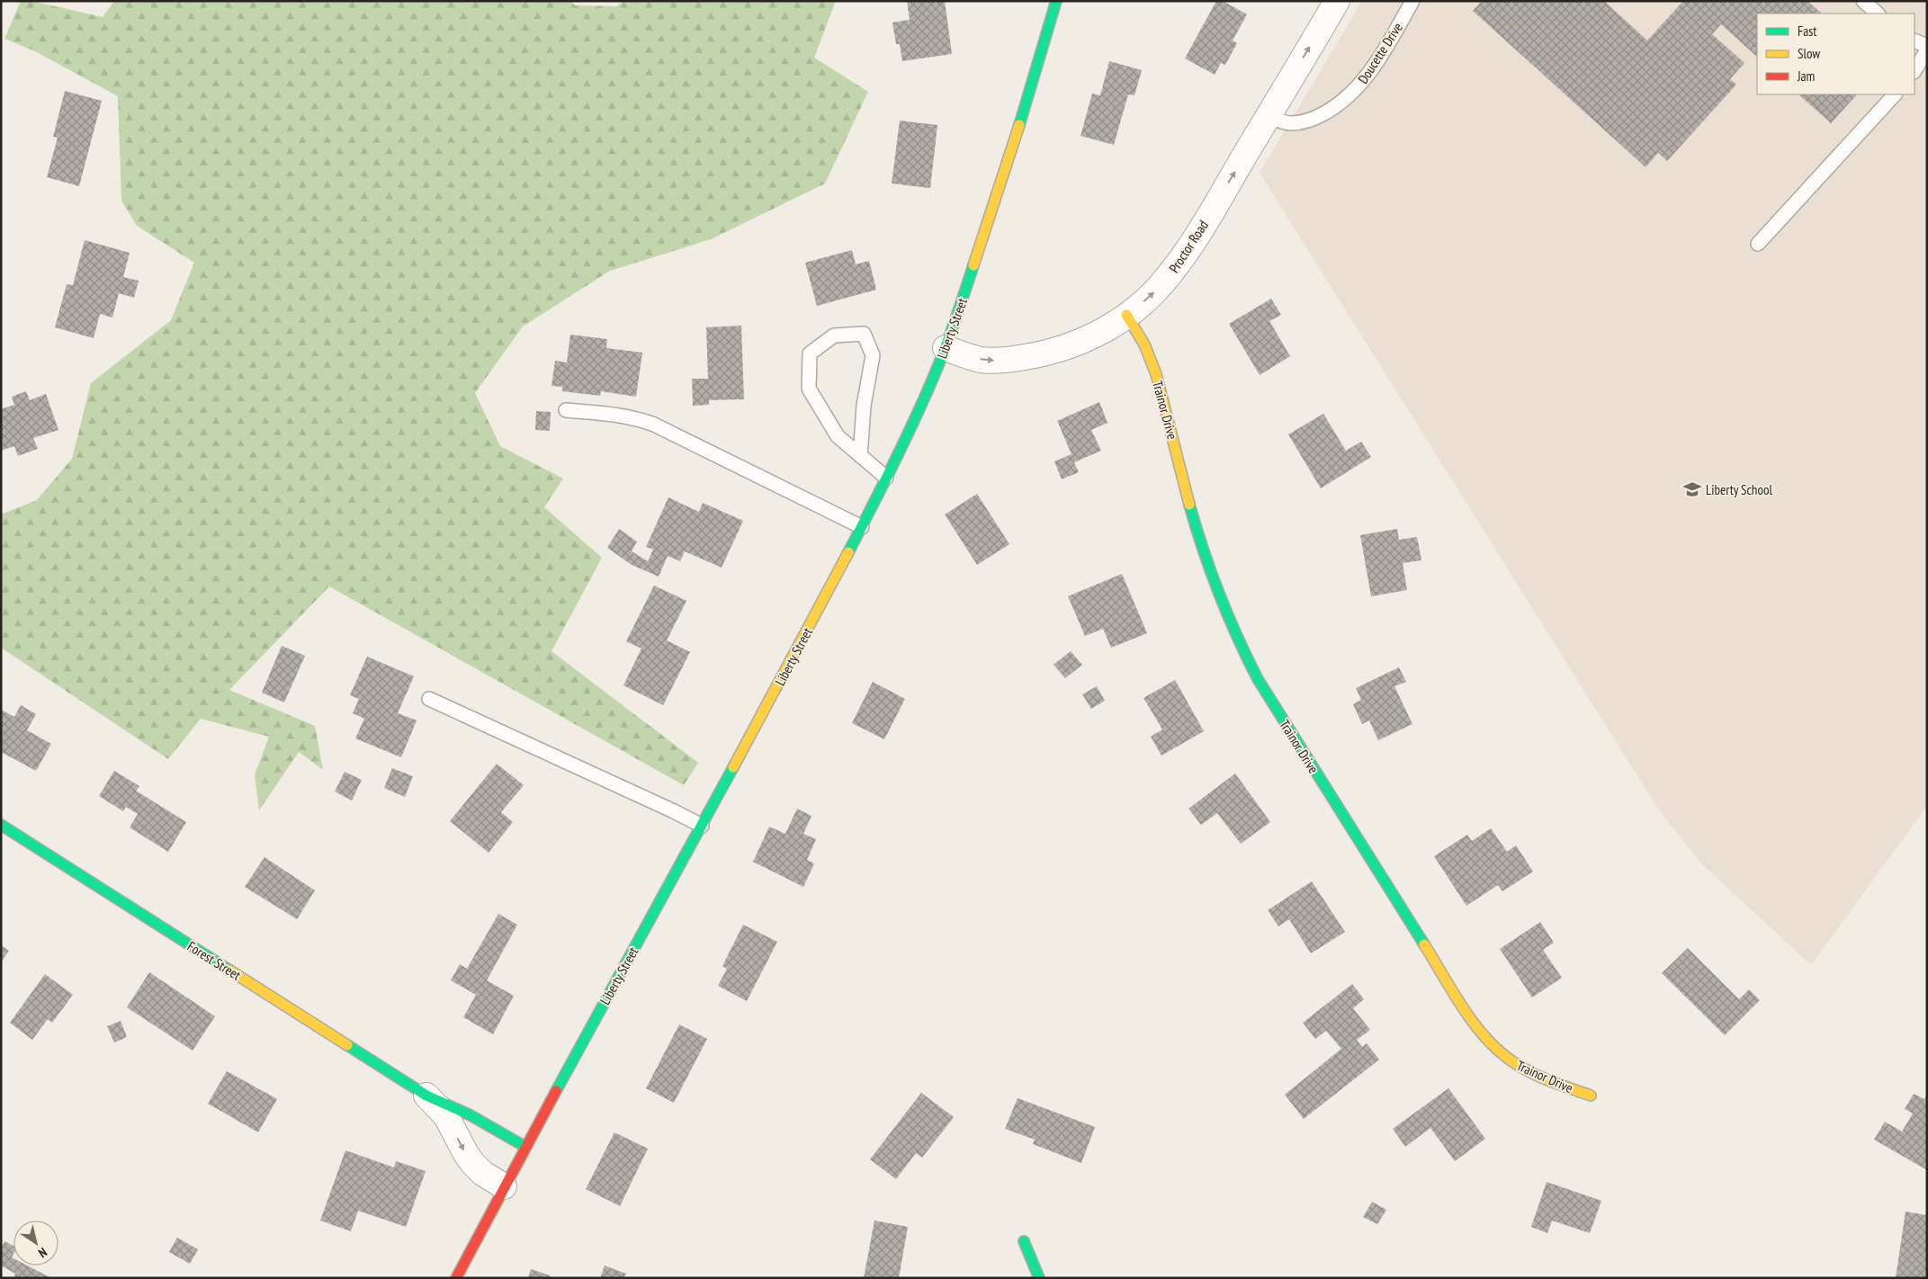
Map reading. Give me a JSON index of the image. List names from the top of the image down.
{
  "streets": {
    "street": [
      "Proctor Road",
      "Liberty Street",
      "Trainor Drive",
      "Forest Street"
    ],
    "lane": ["Doucette Drive"]
  },
  "crossings": [
    ["Doucette Drive", "Proctor Road"],
    ["Proctor Road", "Liberty Street"],
    ["Proctor Road", "Trainor Drive"],
    ["Liberty Street", "Forest Street"]
  ],
  "one_way": ["Proctor Road"],
  "places": {
    "school or university": ["Liberty School"]
  },
  "legend": ["Fast", "Slow", "Jam"],
  "north": "bottom right"
}
